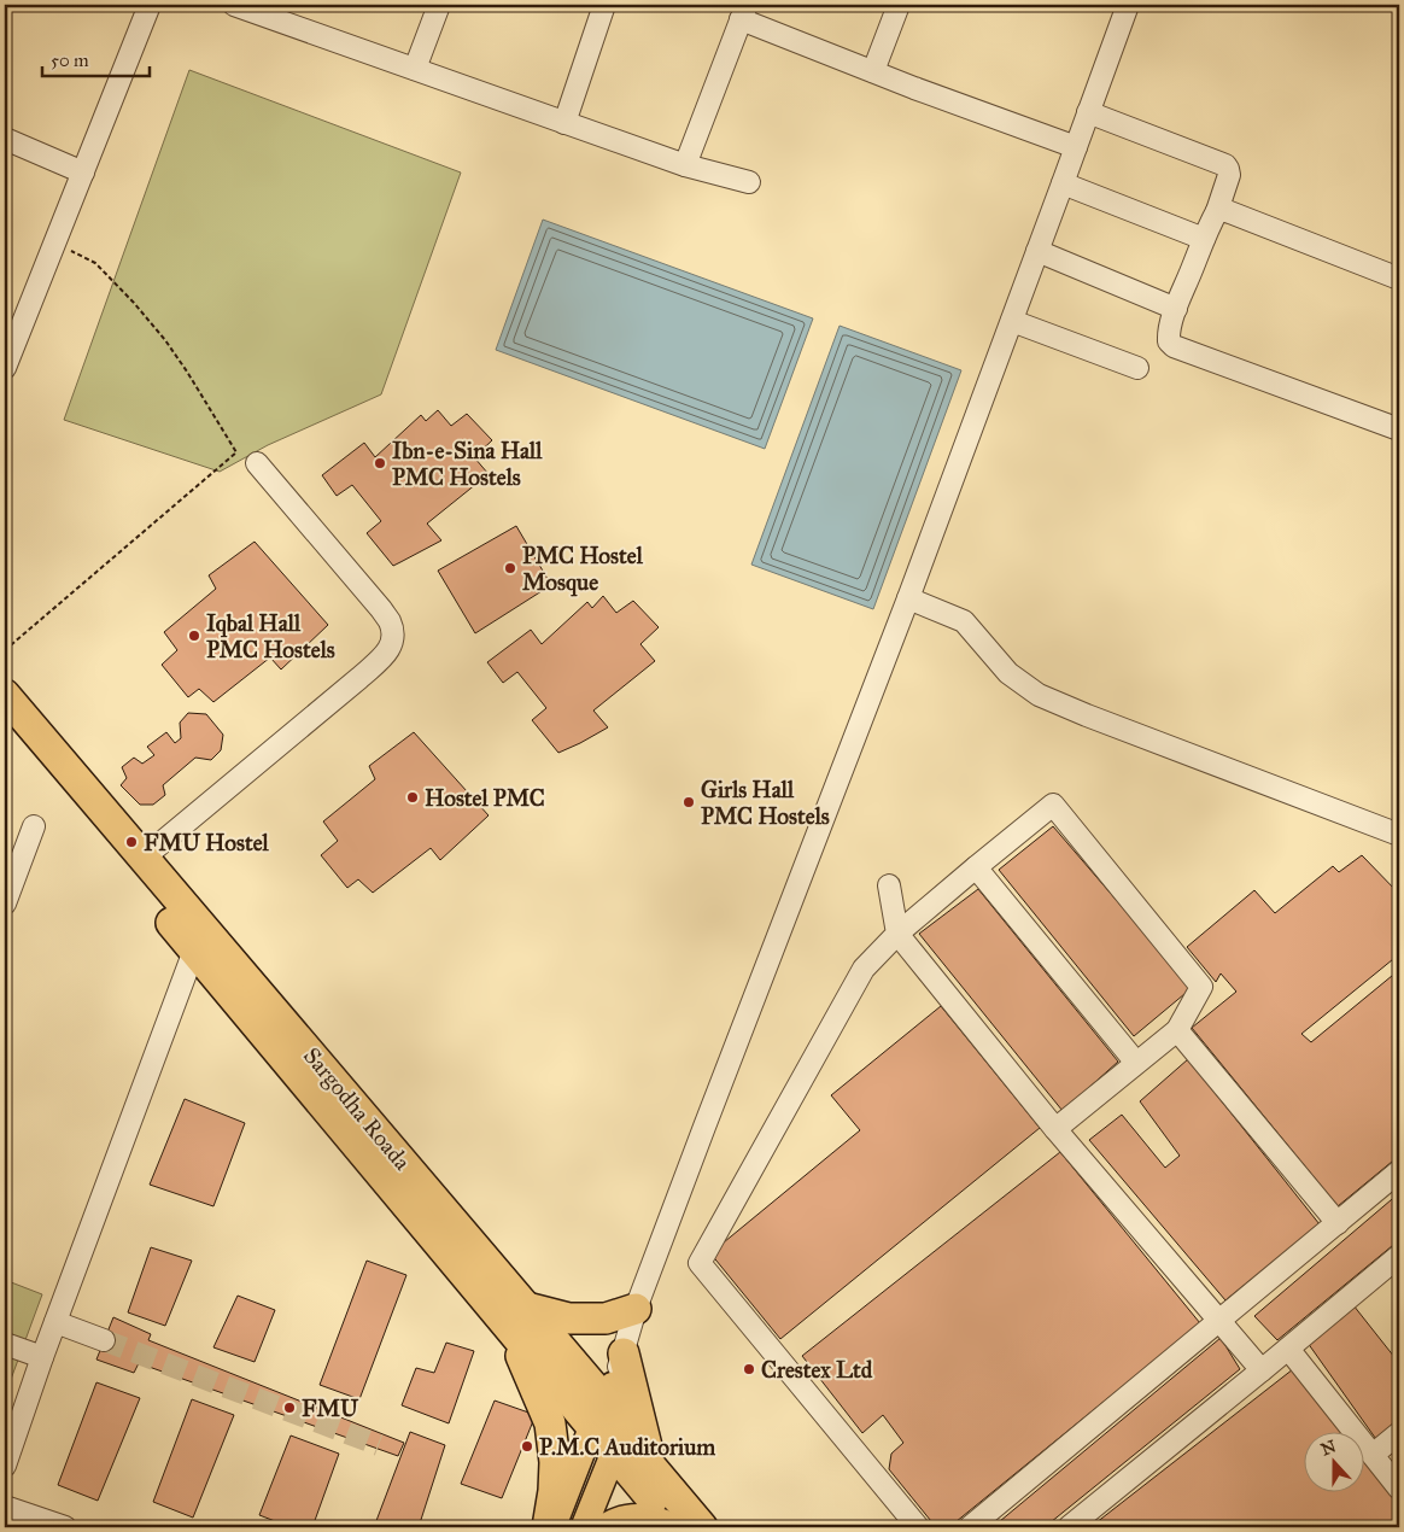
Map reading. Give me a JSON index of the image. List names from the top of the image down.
{
  "streets": {
    "highway": ["Sargodha Roada"]
  },
  "places": [
    "Ibn-e-Sina Hall PMC Hostels",
    "PMC Hostel Mosque",
    "Iqbal Hall PMC Hostels",
    "Hostel PMC",
    "Girls Hall PMC Hostels",
    "FMU Hostel",
    "Crestex Ltd",
    "FMU",
    "P.M.C Auditorium"
  ],
  "scale_bar": "50 m",
  "north": "top"
}
